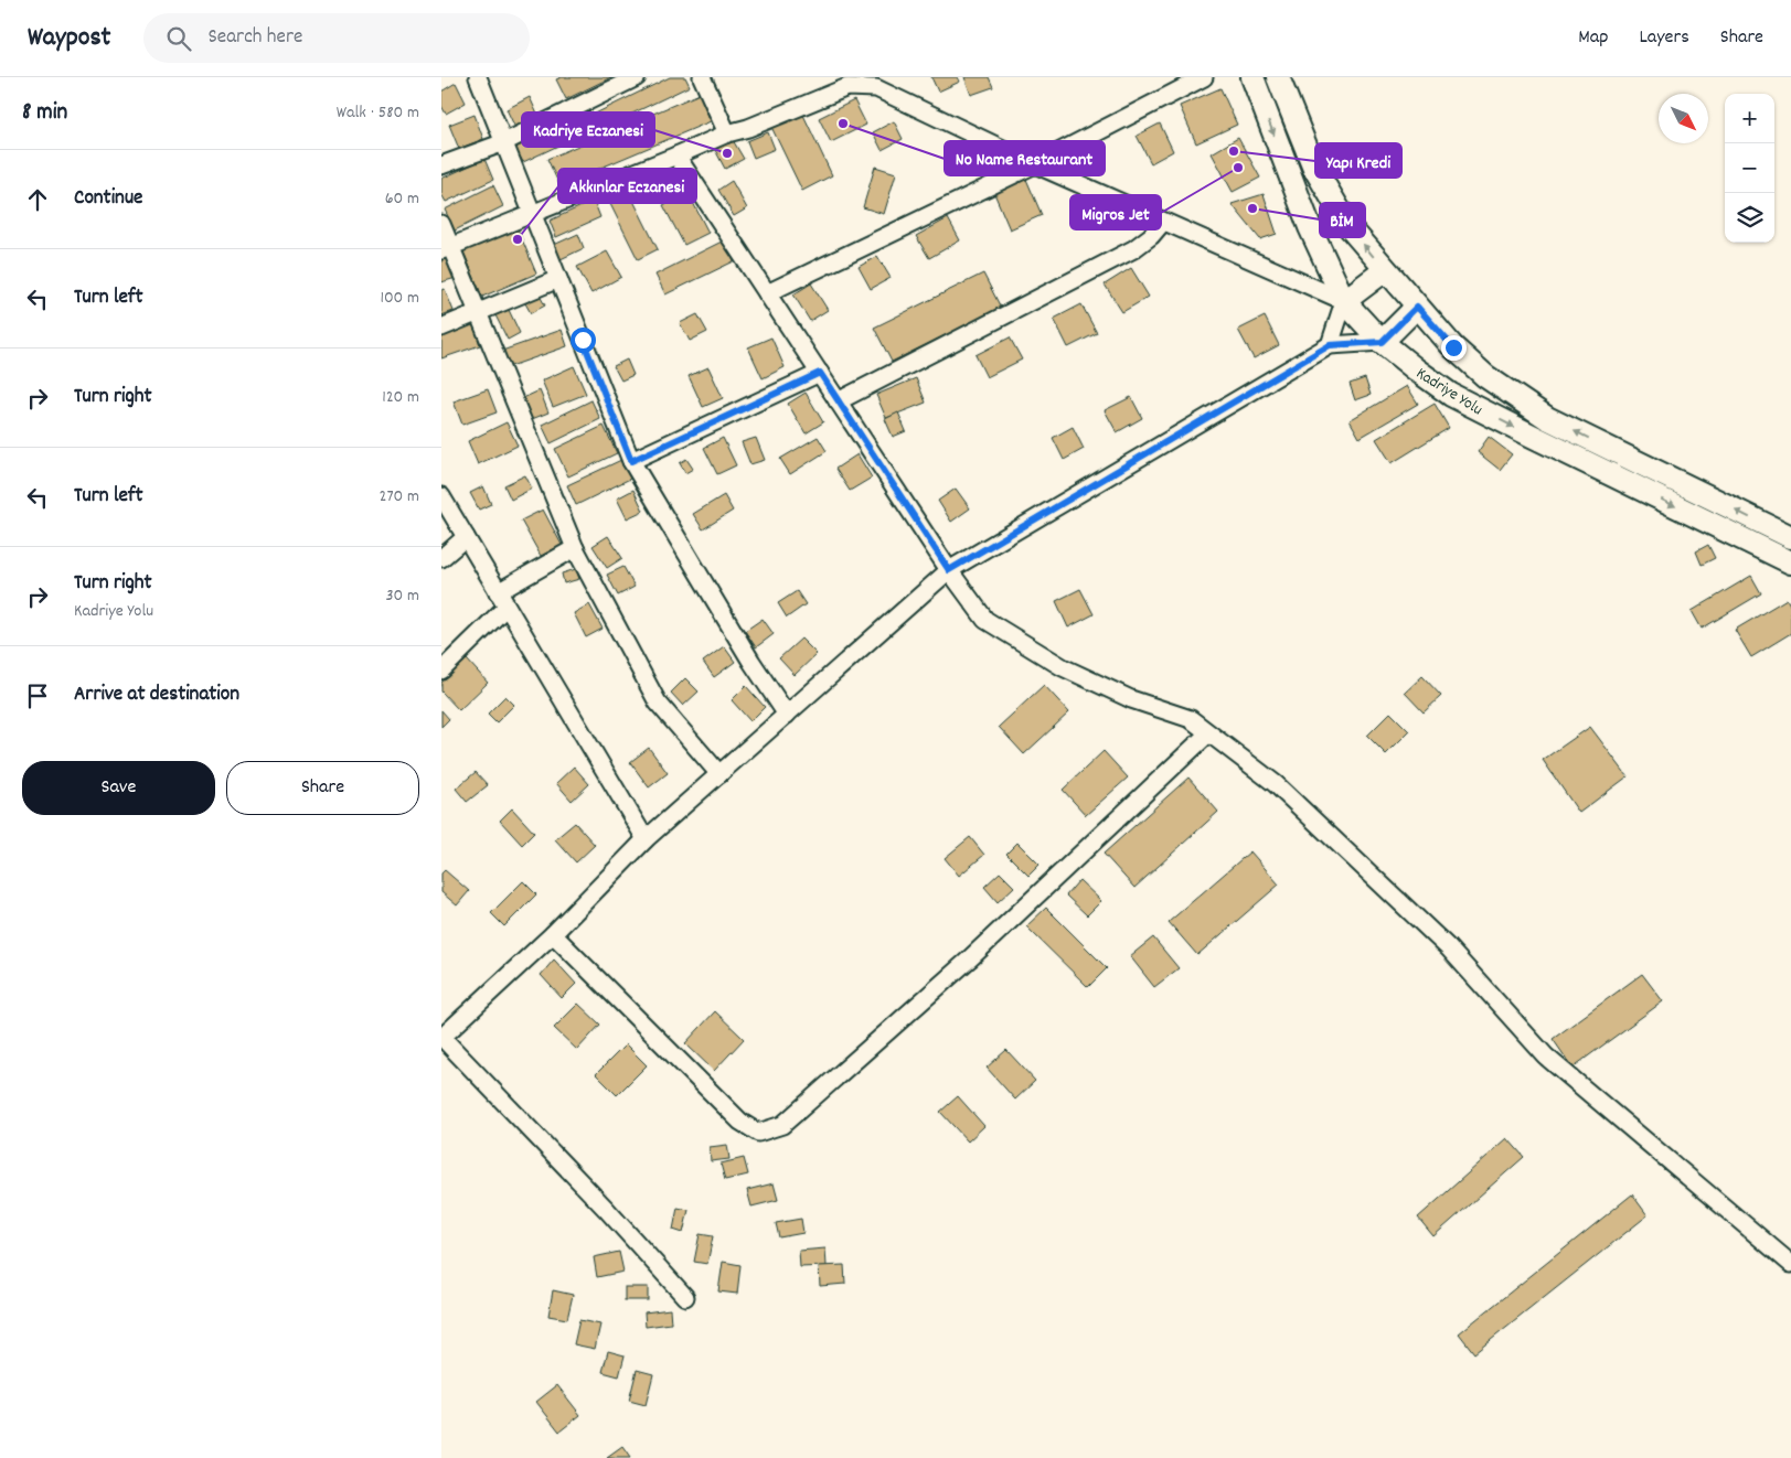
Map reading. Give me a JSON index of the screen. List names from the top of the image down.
{
  "streets": {
    "main road": ["Kadriye Yolu"]
  },
  "places": [
    "No Name Restaurant",
    "Yapı Kredi",
    "Kadriye Eczanesi",
    "Migros Jet",
    "BİM",
    "Akkınlar Eczanesi"
  ],
  "north": "bottom right",
  "page": {
    "header": "Waypost",
    "search": "Search here",
    "nav": ["Map", "Layers", "Share"],
    "heading": ["8 min", "Walk · 580 m"],
    "map_buttons": ["+", "−"],
    "list": [
      ["Continue", "60 m"],
      ["Turn left", "100 m"],
      ["Turn right", "120 m"],
      ["Turn left", "270 m"],
      ["Turn right", "Kadriye Yolu", "30 m"],
      "Arrive at destination"
    ],
    "buttons": ["Save", "Share"]
  }
}
